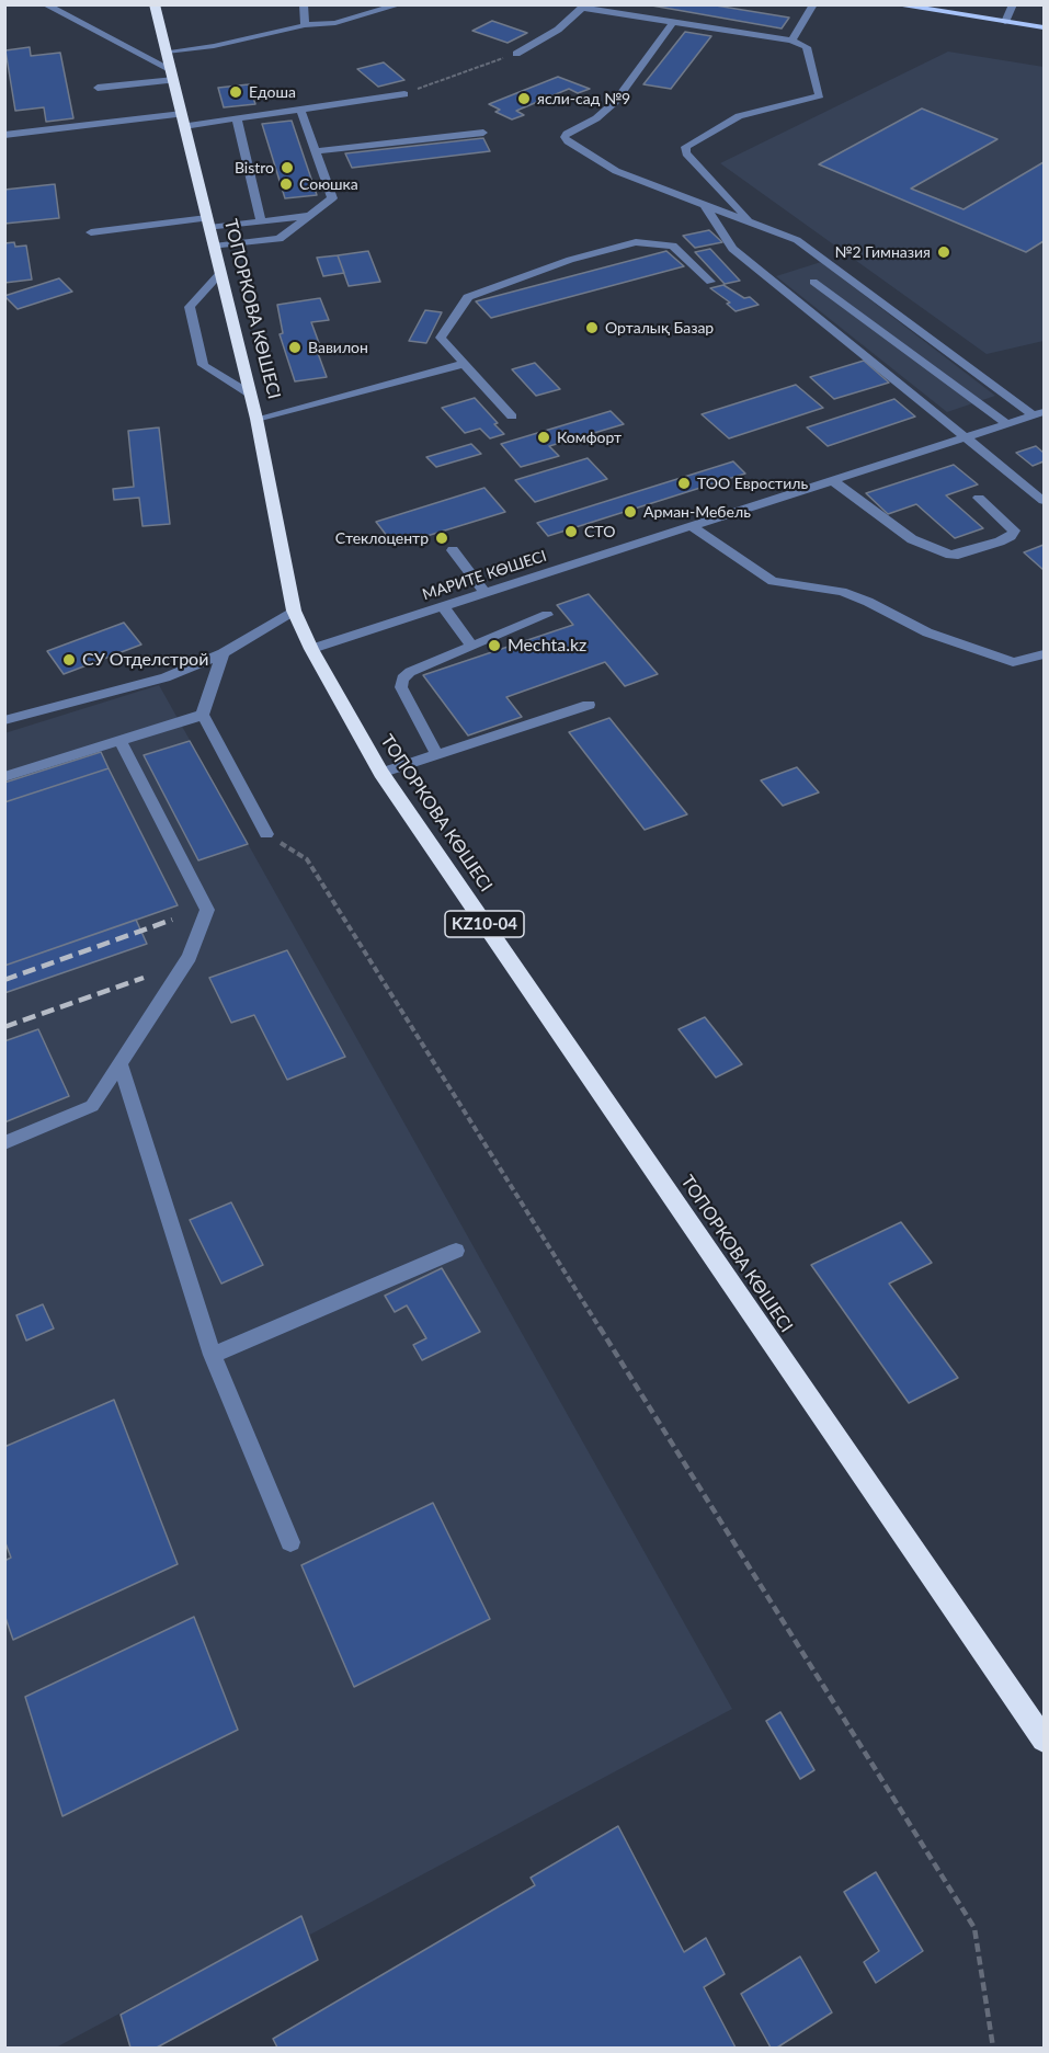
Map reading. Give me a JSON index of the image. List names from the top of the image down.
{
  "streets": {
    "highway": ["ТОПОРКОВА КӨШЕСІ", "KZ10-04"],
    "street": ["МАРИТЕ КӨШЕСІ"]
  },
  "crossings": [
    ["ТОПОРКОВА КӨШЕСІ", "МАРИТЕ КӨШЕСІ"]
  ],
  "places": [
    "Едоша",
    "ясли-сад №9",
    "Bistro",
    "Союшка",
    "№2 Гимназия",
    "Орталық Базар",
    "Вавилон",
    "Комфорт",
    "ТОО Евростиль",
    "Арман-Мебель",
    "СТО",
    "Стеклоцентр",
    "Mechta.kz",
    "СУ Отделстрой"
  ]
}
